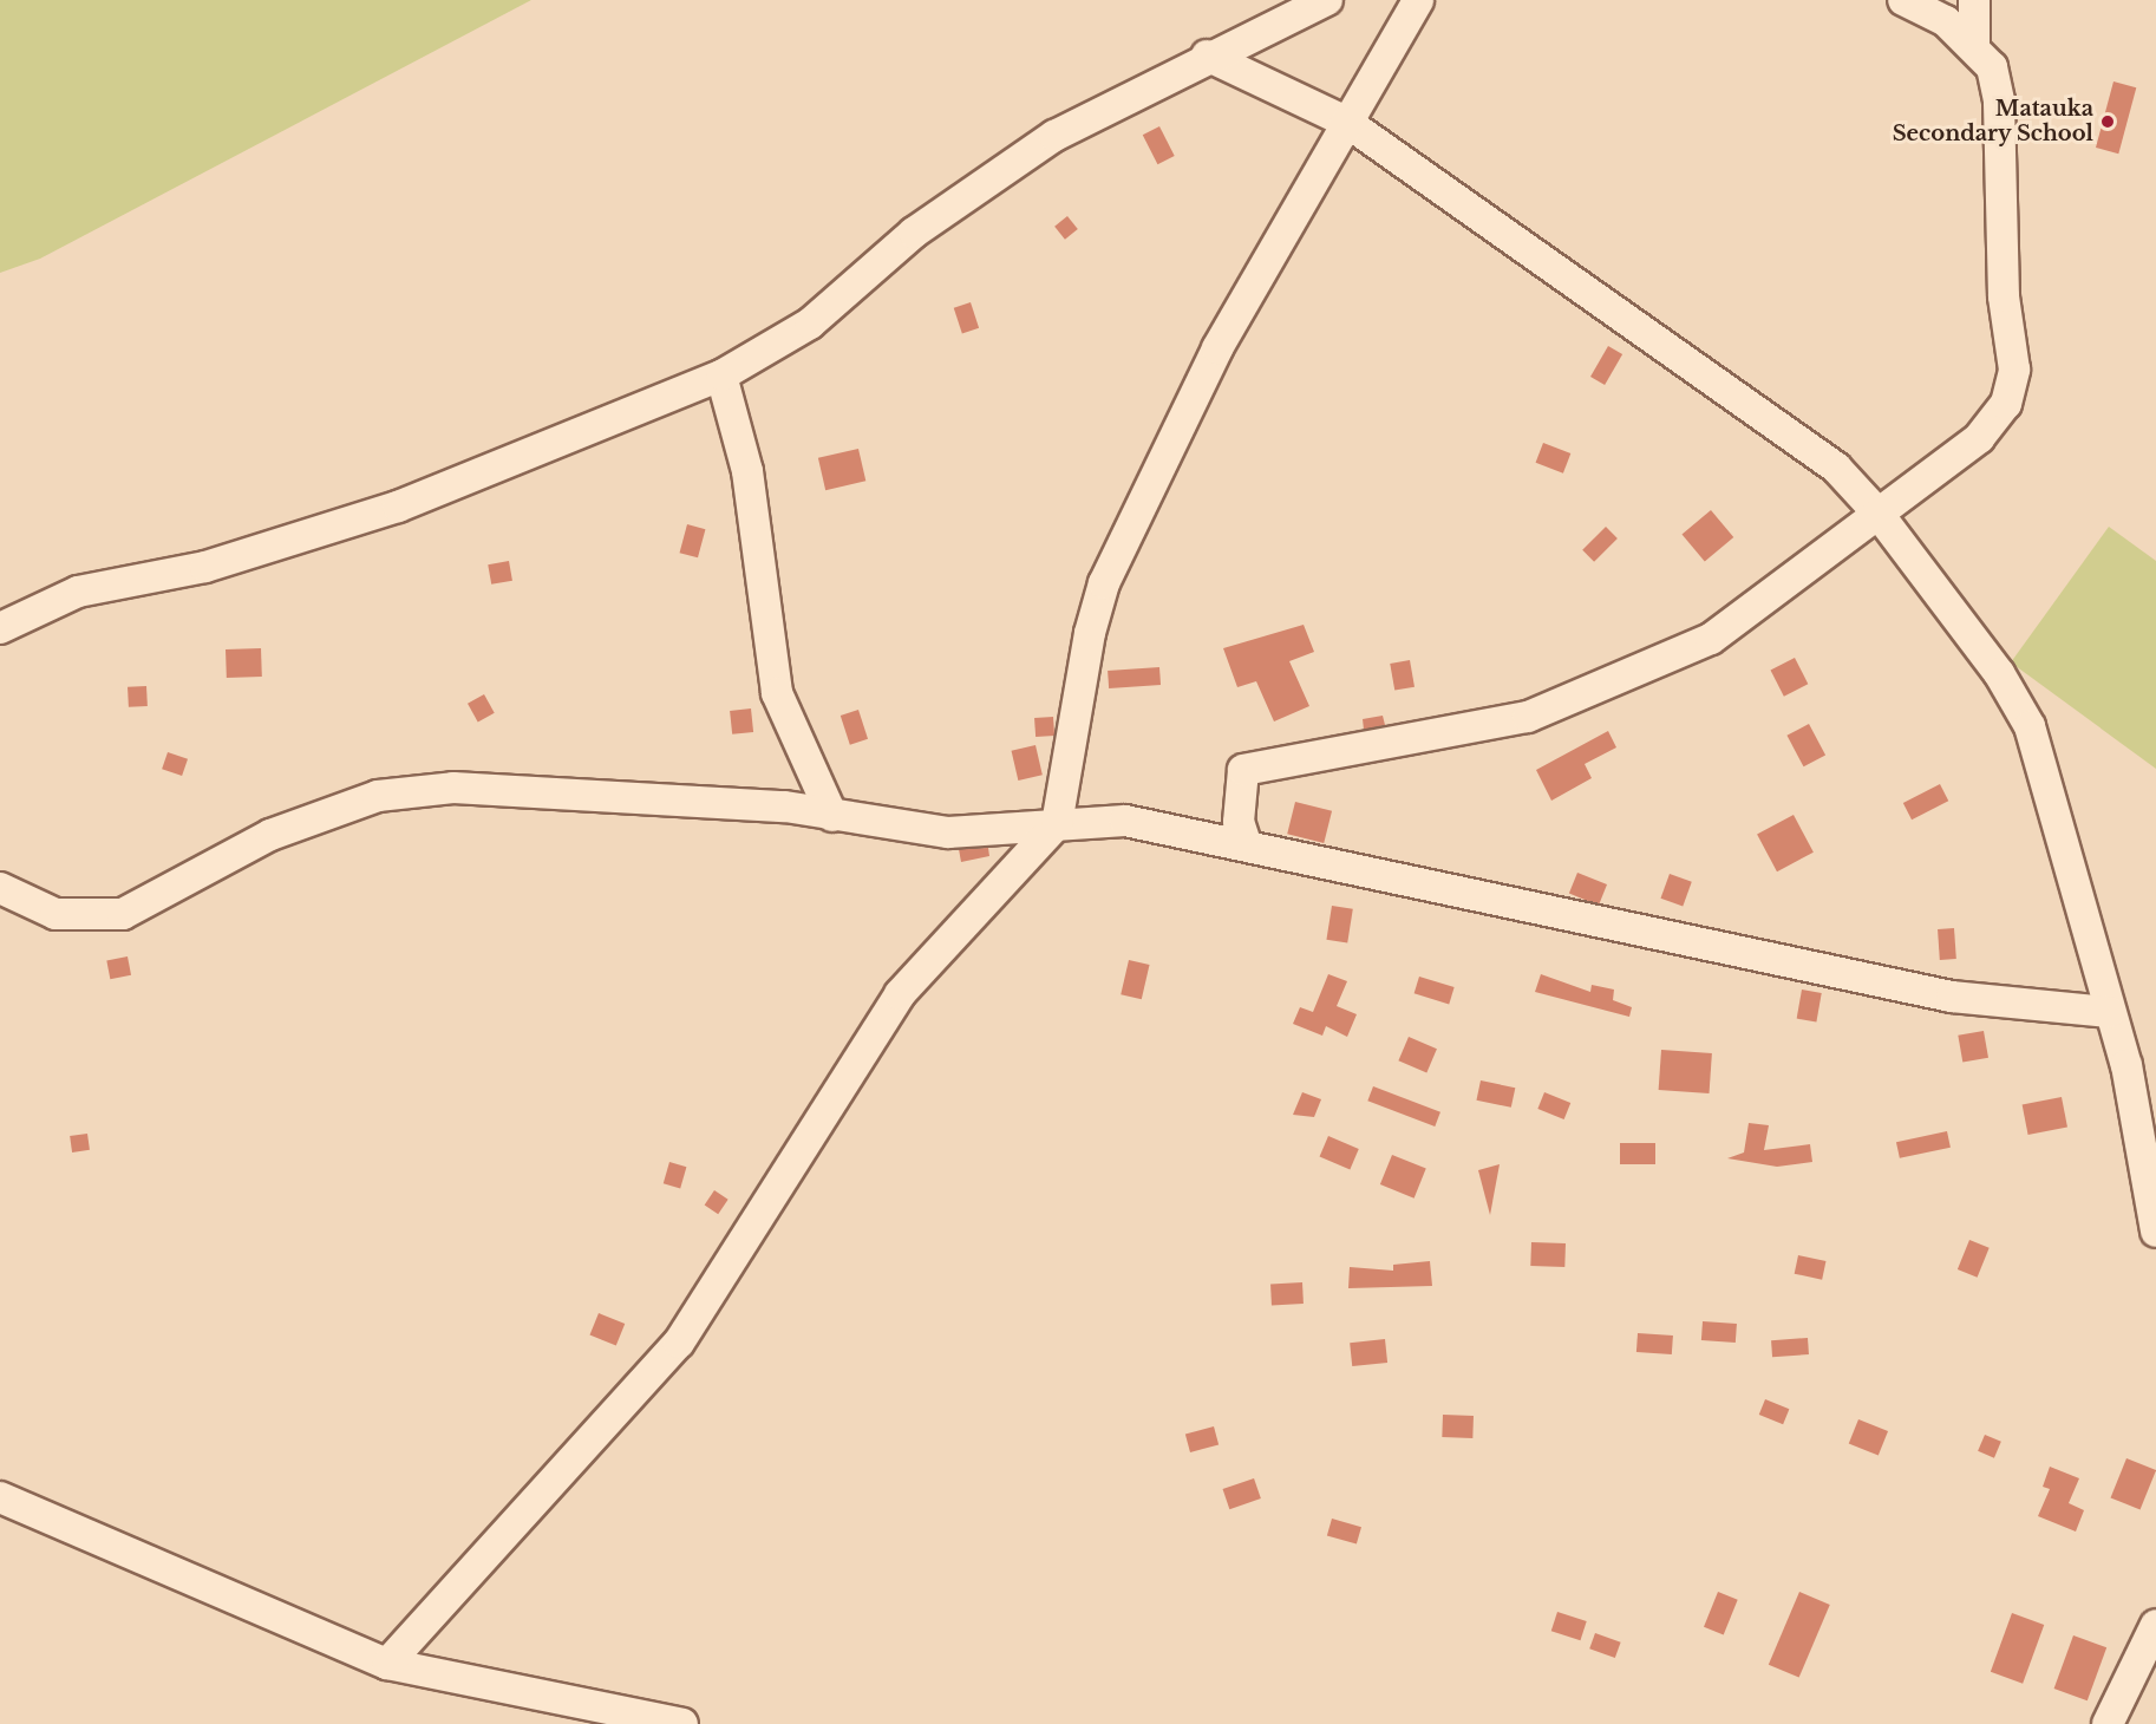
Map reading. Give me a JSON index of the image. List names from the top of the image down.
{
  "places": ["Matauka Secondary School"]
}
